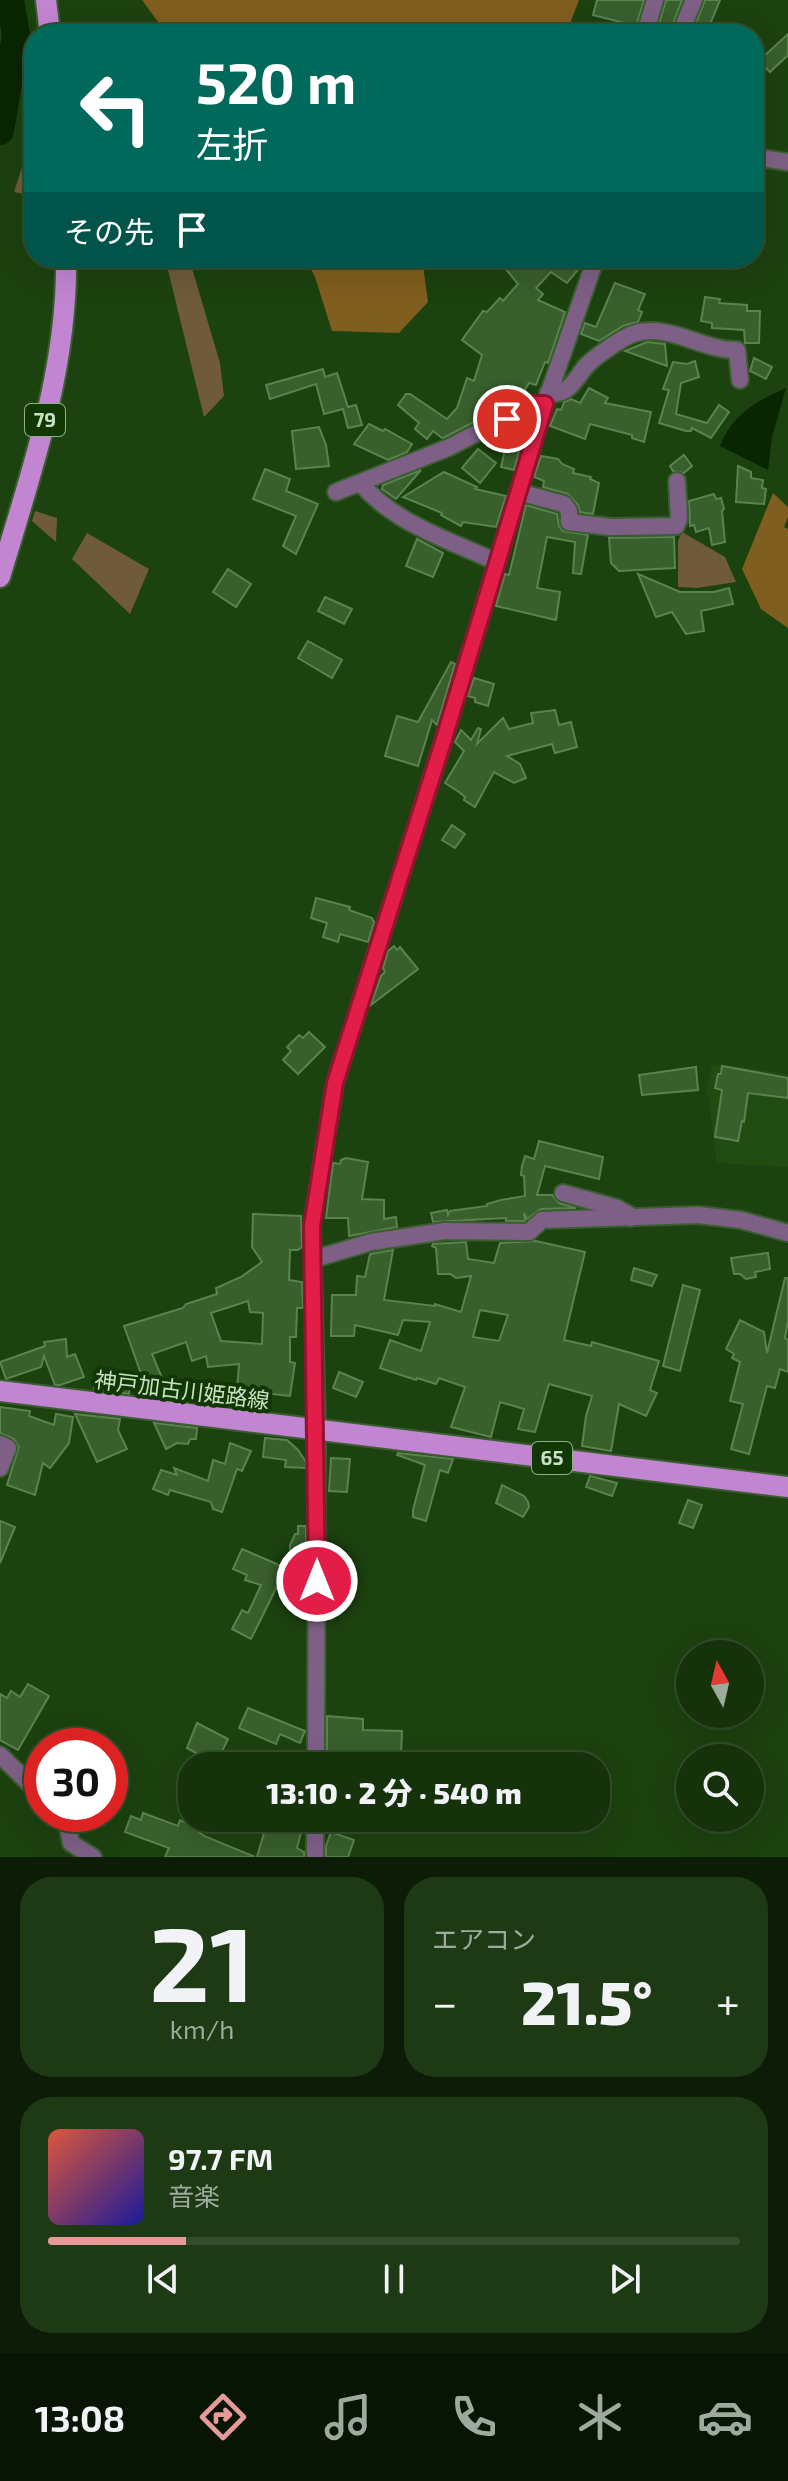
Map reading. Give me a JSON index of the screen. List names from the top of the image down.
{
  "streets": {
    "main road": ["79", "神戸加古川姫路線", "65"]
  },
  "north": "top",
  "page": {
    "turn": ["520 m", "左折"],
    "then": "その先",
    "limit": "30",
    "trip": "13:10 · 2 分 · 540 m",
    "tile": [
      ["21", "km/h"],
      "エアコン"
    ],
    "heat": ["−", "21.5°", "+"],
    "song": ["97.7 FM", "音楽"],
    "tabs": "13:08"
  }
}
